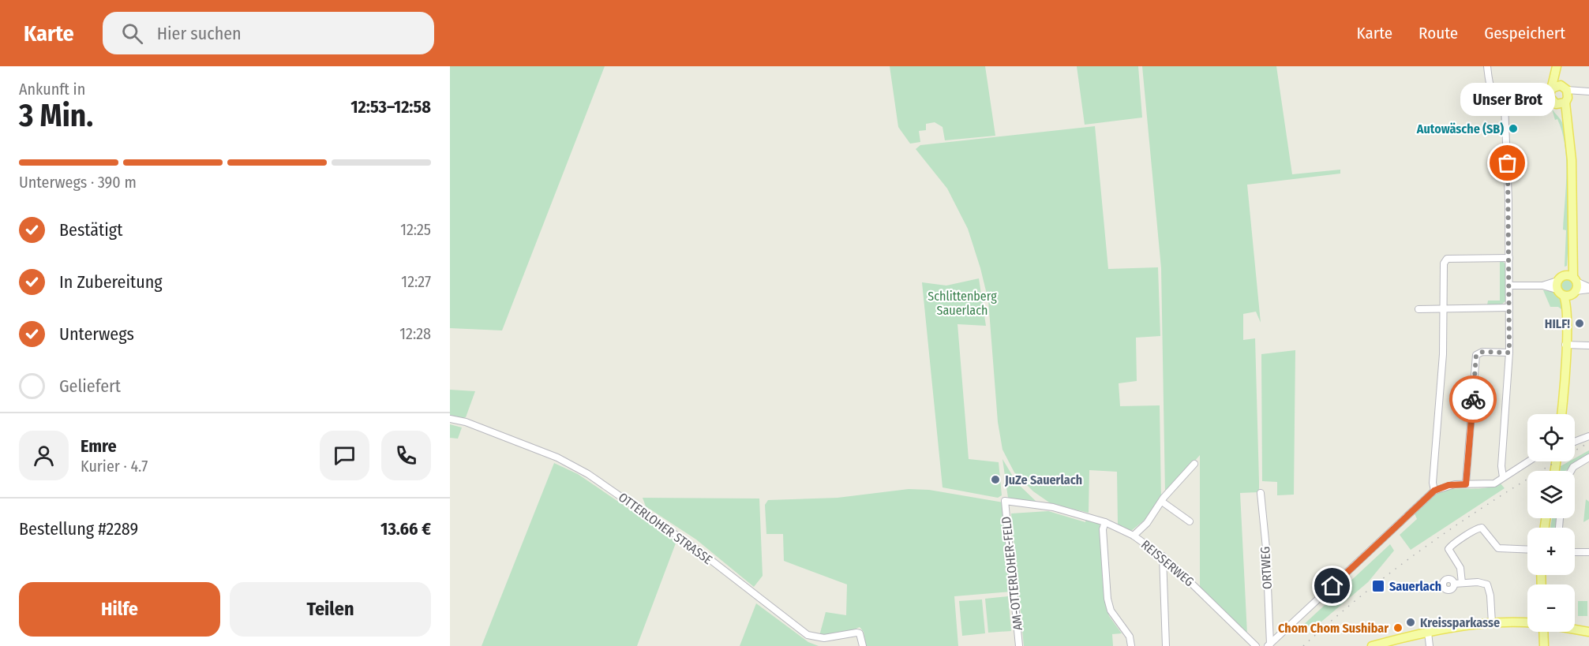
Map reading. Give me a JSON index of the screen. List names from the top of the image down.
{
  "streets": {
    "street": [
      "OTTERLOHER STRASSE",
      "REISSERWEG",
      "ORTWEG",
      "AM-OTTERLOHER-FELD"
    ]
  },
  "crossings": [
    ["REISSERWEG", "AM-OTTERLOHER-FELD"]
  ],
  "parks": ["Schlittenberg Sauerlach"],
  "places": {
    "other": [
      "Autowäsche (SB)",
      "Unser Brot",
      "HILF!",
      "JuZe Sauerlach",
      "Kreissparkasse",
      "Chom Chom Sushibar"
    ],
    "transit": ["Sauerlach"]
  },
  "page": {
    "header": "Karte",
    "search": "Hier suchen",
    "nav": ["Karte", "Route", "Gespeichert"],
    "heading": ["3 Min.", "Ankunft in", "12:53–12:58"],
    "panel": [
      "Emre",
      "Kurier · 4.7",
      "Bestellung #2289",
      "13.66 €"
    ],
    "bubble": "Unser Brot",
    "bar": "Unterwegs · 390 m",
    "list": [
      ["Bestätigt", "12:25"],
      ["In Zubereitung", "12:27"],
      ["Unterwegs", "12:28"],
      "Geliefert"
    ],
    "map_buttons": ["+", "−"],
    "buttons": ["Hilfe", "Teilen"]
  }
}
